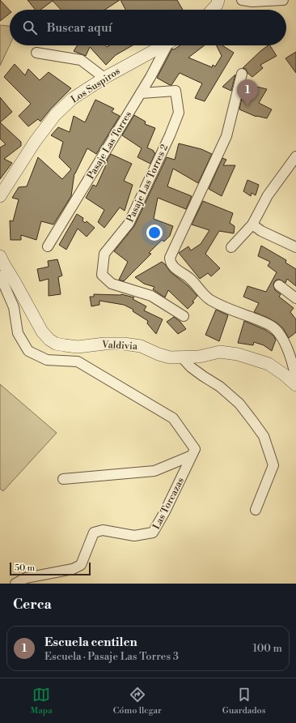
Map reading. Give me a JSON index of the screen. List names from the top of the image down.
{
  "streets": {
    "street": [
      "Los Suspiros",
      "Pasaje Las Torres",
      "Pasaje Las Torres 2",
      "Valdivia",
      "Las Torcazas"
    ]
  },
  "crossings": [
    ["Pasaje Las Torres", "Pasaje Las Torres 2"]
  ],
  "scale_bar": "50 m",
  "page": {
    "search": "Buscar aquí",
    "pins": "1",
    "scale": "50 m",
    "heading": "Cerca",
    "list": [
      {
        "mark": "1",
        "name": "Escuela centilen",
        "note": "Escuela · Pasaje Las Torres 3",
        "value": "100 m"
      }
    ],
    "nav": ["Mapa", "Cómo llegar", "Guardados"]
  }
}
